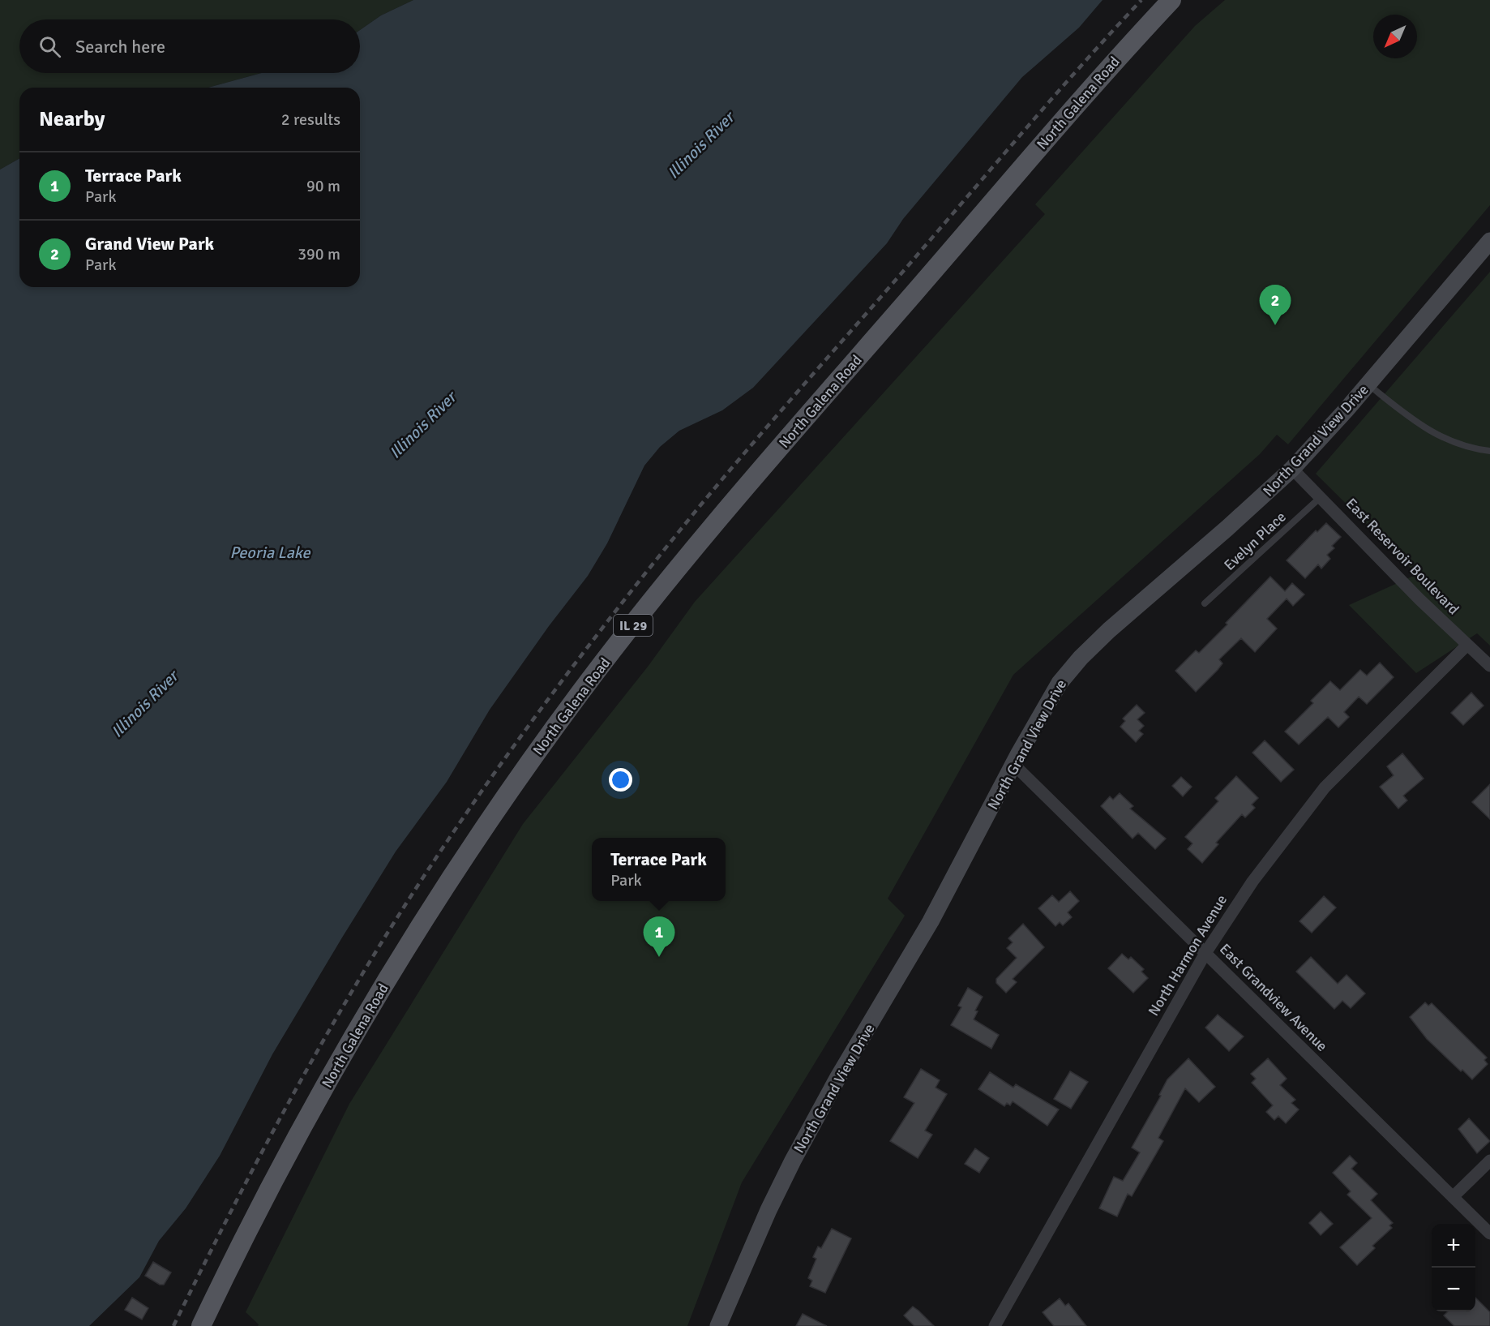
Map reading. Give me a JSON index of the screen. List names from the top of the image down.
{
  "streets": {
    "main road": ["North Galena Road", "IL 29"],
    "street": [
      "North Grand View Drive",
      "East Reservoir Boulevard",
      "North Harmon Avenue",
      "East Grandview Avenue"
    ],
    "lane": ["Evelyn Place"]
  },
  "crossings": [
    ["North Grand View Drive", "East Reservoir Boulevard"],
    ["North Grand View Drive", "East Grandview Avenue"],
    ["Evelyn Place", "East Reservoir Boulevard"],
    ["East Reservoir Boulevard", "North Harmon Avenue"],
    ["North Harmon Avenue", "East Grandview Avenue"]
  ],
  "water": ["Illinois River", "Peoria Lake"],
  "north": "bottom left",
  "page": {
    "search": "Search here",
    "heading": ["Nearby", "2 results"],
    "list": [
      {
        "mark": "1",
        "name": "Terrace Park",
        "note": "Park",
        "value": "90 m"
      },
      {
        "mark": "2",
        "name": "Grand View Park",
        "note": "Park",
        "value": "390 m"
      }
    ],
    "pins": ["2", "1"],
    "popup": ["Terrace Park", "Park"],
    "map_buttons": ["+", "−"]
  }
}
